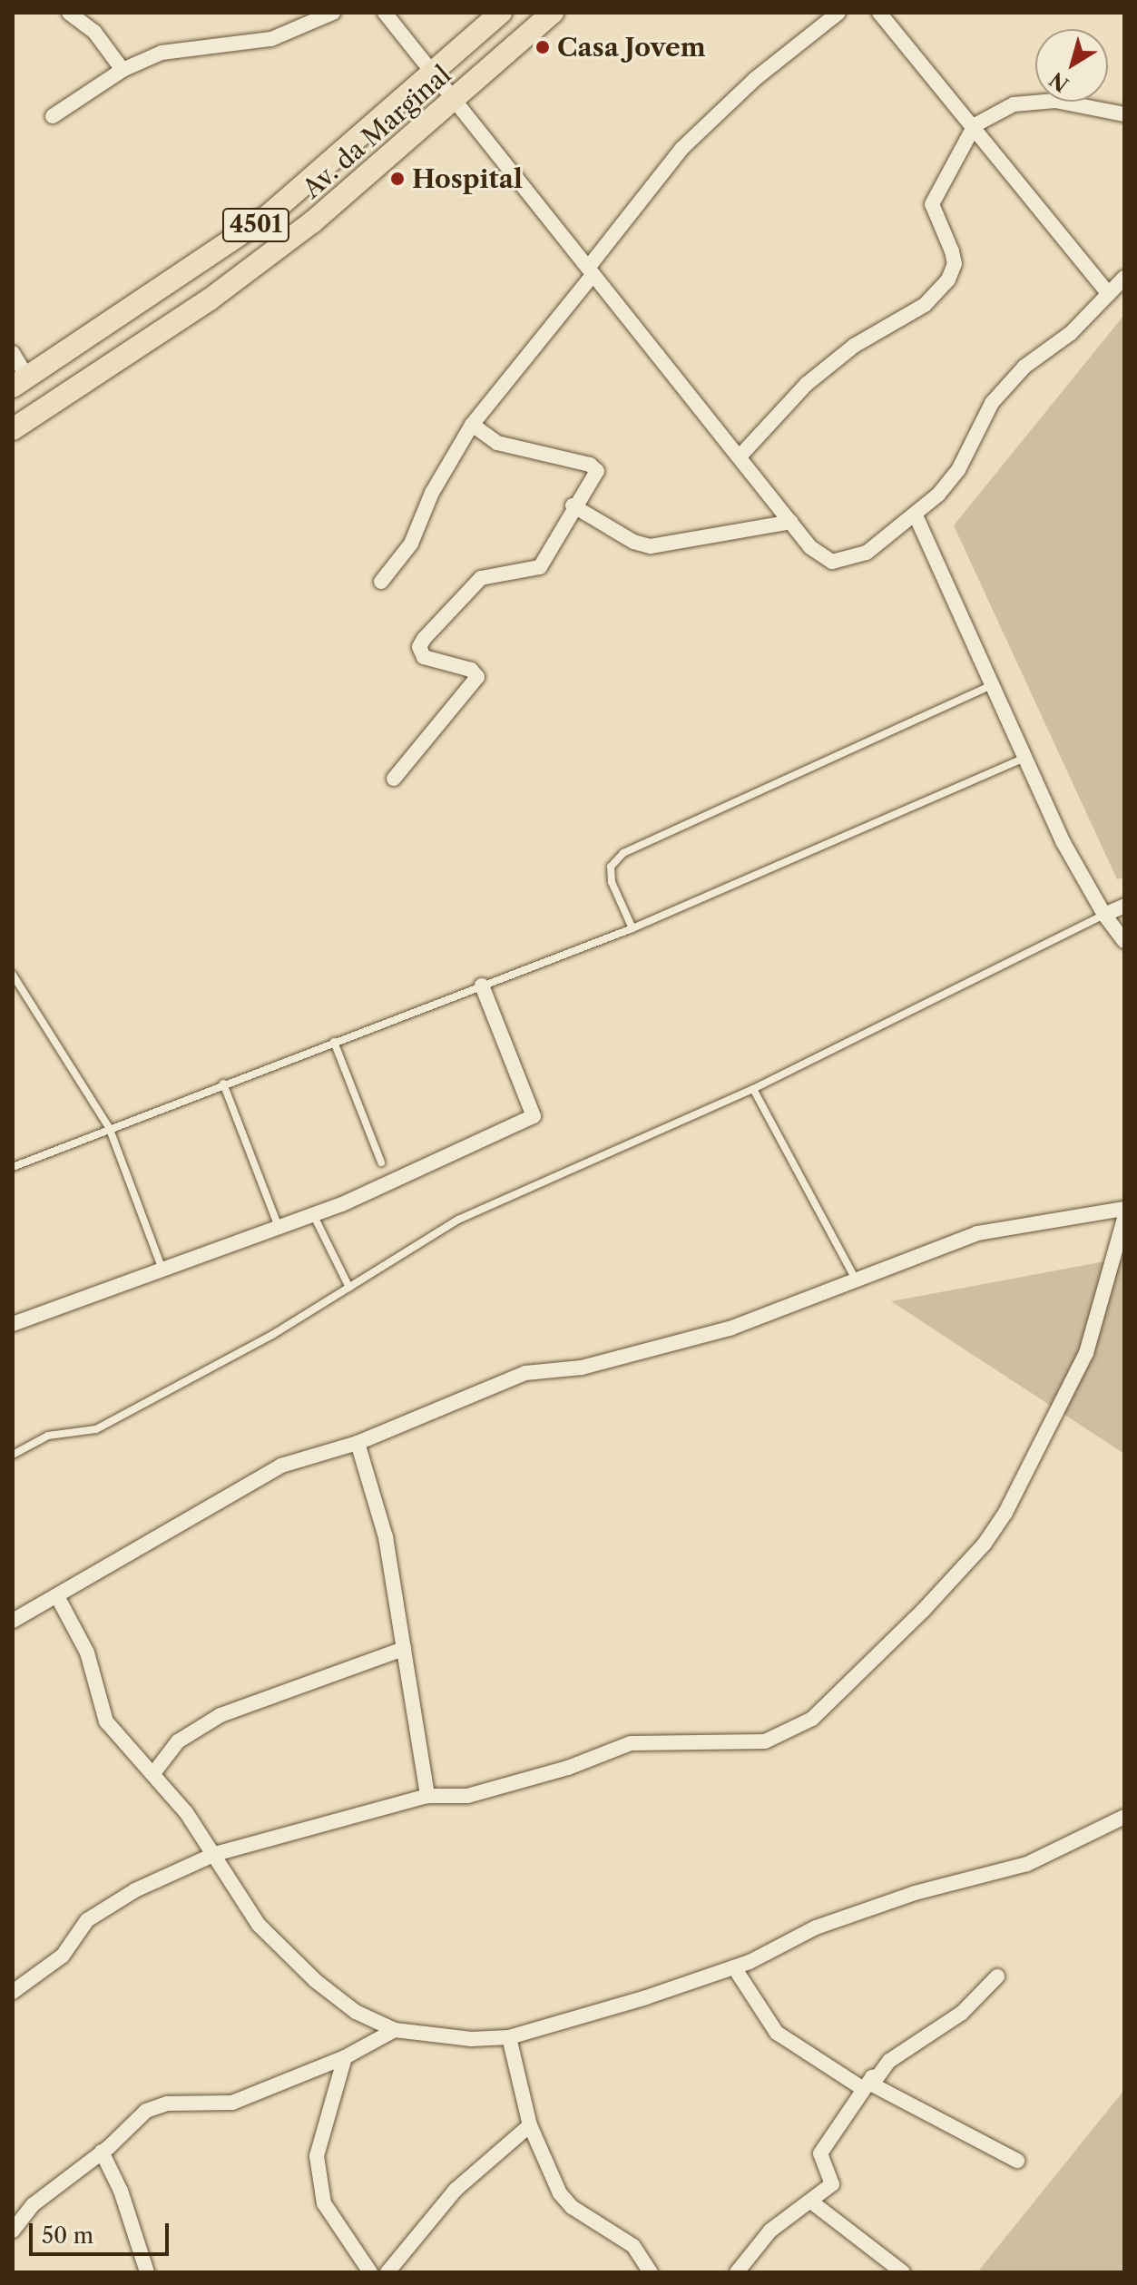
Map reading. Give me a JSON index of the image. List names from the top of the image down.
{
  "streets": {
    "main road": ["Av. da Marginal", "4501"]
  },
  "places": ["Casa Jovem", "Hospital"],
  "scale_bar": "50 m",
  "north": "bottom left"
}
